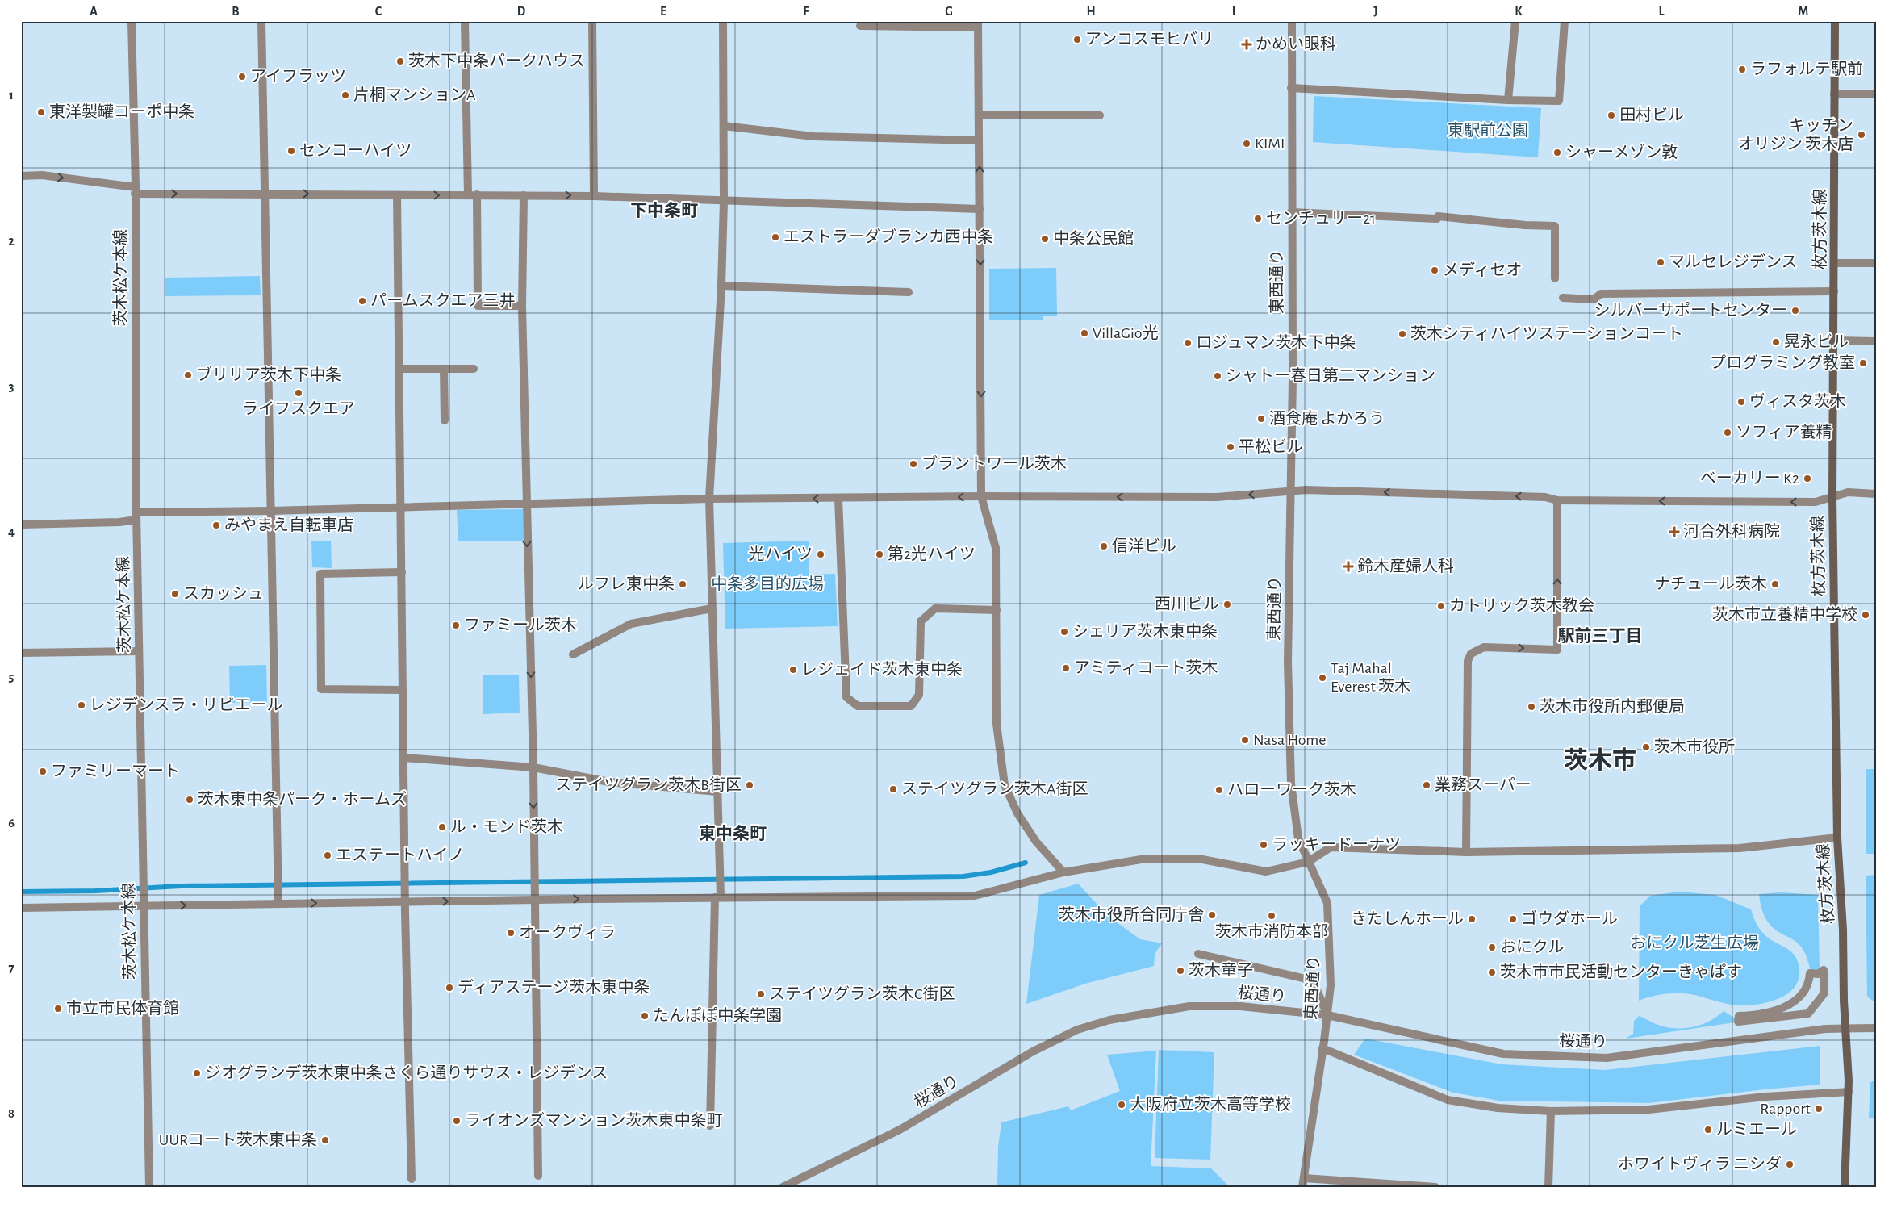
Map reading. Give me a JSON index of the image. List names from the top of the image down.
{
  "streets": {
    "main road": ["枚方茨木線"],
    "street": ["茨木松ケ本線", "東西通り", "桜通り"]
  },
  "crossings": [
    ["枚方茨木線", "桜通り"],
    ["東西通り", "桜通り"]
  ],
  "districts": [
    "下中条町",
    "駅前三丁目",
    "茨木市",
    "東中条町"
  ],
  "parks": ["東駅前公園", "中条多目的広場", "おにクル芝生広場"],
  "places": {
    "other": [
      "アンコスモヒバリ",
      "茨木下中条パークハウス",
      "ラフォルテ駅前",
      "アイフラッツ",
      "片桐マンションA",
      "東洋製罐コーポ中条",
      "田村ビル",
      "キッチン オリジン 茨木店",
      "KIMI",
      "センコーハイツ",
      "シャーメゾン敦",
      "センチュリー21",
      "エストラーダブランカ西中条",
      "中条公民館",
      "マルセレジデンス",
      "メディセオ",
      "パームスクエア三井",
      "シルバーサポートセンター",
      "VillaGio光",
      "茨木シティハイツステーションコート",
      "晃永ビル",
      "ロジュマン茨木下中条",
      "プログラミング教室",
      "ブリリア茨木下中条",
      "シャトー春日第二マンション",
      "ライフスクエア",
      "ヴィスタ茨木",
      "酒食庵 よかろう",
      "ソフィア養精",
      "平松ビル",
      "ブラントワール茨木",
      "ベーカリー K2",
      "みやまえ自転車店",
      "信洋ビル",
      "光ハイツ",
      "第2光ハイツ",
      "ルフレ東中条",
      "ナチュール茨木",
      "スカッシュ",
      "西川ビル",
      "カトリック茨木教会",
      "茨木市立養精中学校",
      "ファミール茨木",
      "シェリア茨木東中条",
      "アミティコート茨木",
      "レジェイド茨木東中条",
      "Taj Mahal Everest 茨木",
      "レジデンスラ・リビエール",
      "茨木市役所内郵便局",
      "Nasa Home",
      "茨木市役所",
      "ファミリーマート",
      "ステイツグラン茨木B街区",
      "業務スーパー",
      "ステイツグラン茨木A街区",
      "ハローワーク茨木",
      "茨木東中条パーク・ホームズ",
      "ル・モンド茨木",
      "ラッキードーナツ",
      "エステートハイノ",
      "茨木市役所合同庁舎",
      "茨木市消防本部",
      "きたしんホール",
      "ゴウダホール",
      "オークヴィラ",
      "おにクル",
      "茨木童子",
      "茨木市市民活動センターきゃぱす",
      "ディアステージ茨木東中条",
      "ステイツグラン茨木C街区",
      "市立市民体育館",
      "たんぽぽ中条学園",
      "ジオグランデ茨木東中条さくら通りサウス・レジデンス",
      "大阪府立茨木高等学校",
      "Rapport",
      "ライオンズマンション茨木東中条町",
      "ルミエール",
      "UURコート茨木東中条",
      "ホワイトヴィラ ニシダ"
    ],
    "health": ["かめい眼科", "河合外科病院", "鈴木産婦人科"]
  },
  "grid": {
    "columns": [
      "A",
      "B",
      "C",
      "D",
      "E",
      "F",
      "G",
      "H",
      "I",
      "J",
      "K",
      "L",
      "M"
    ],
    "rows": [
      "1",
      "2",
      "3",
      "4",
      "5",
      "6",
      "7",
      "8"
    ]
  }
}
